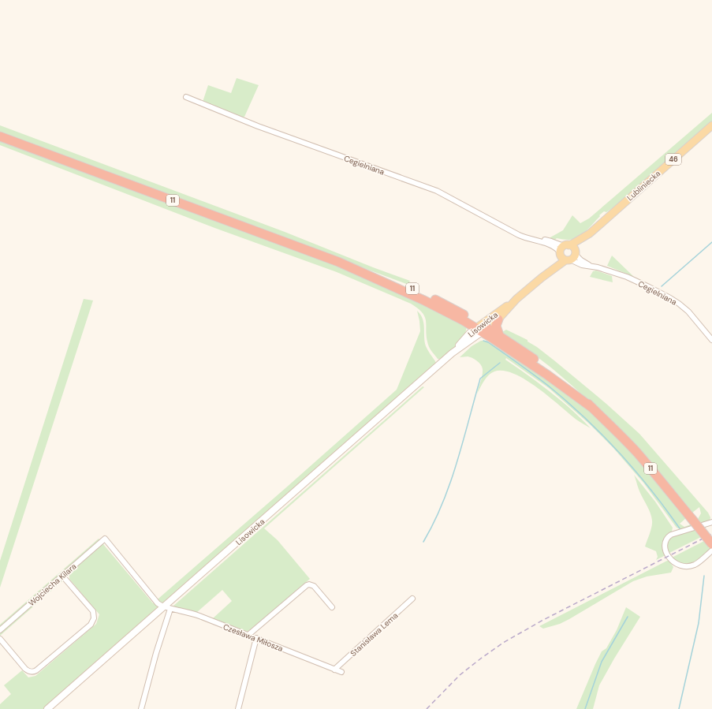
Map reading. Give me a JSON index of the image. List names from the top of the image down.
{
  "streets": {
    "highway": ["11"],
    "main road": ["46", "Lubliniecka", "Lisowicka"],
    "street": [
      "Cegielniana",
      "Wojciecha Kilara",
      "Stanisława Lema",
      "Czesława Miłosza"
    ]
  },
  "crossings": [
    ["Cegielniana", "Lubliniecka"],
    ["Cegielniana", "Lisowicka"],
    ["Lubliniecka", "Lisowicka"],
    ["11", "Lisowicka"],
    ["Lisowicka", "Czesława Miłosza"],
    ["Wojciecha Kilara", "Czesława Miłosza"],
    ["Stanisława Lema", "Czesława Miłosza"]
  ]
}
